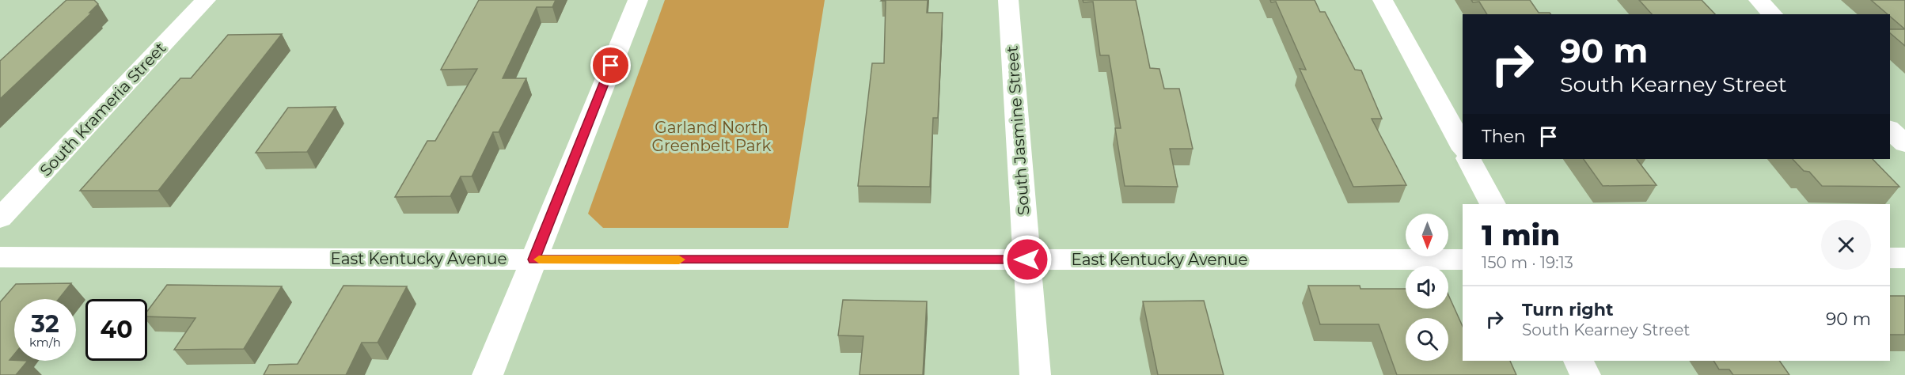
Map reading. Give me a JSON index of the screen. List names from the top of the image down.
{
  "streets": {
    "street": ["South Krameria Street", "South Jasmine Street", "East Kentucky Avenue"]
  },
  "crossings": [
    ["South Jasmine Street", "East Kentucky Avenue"]
  ],
  "parks": ["Garland North Greenbelt Park"],
  "north": "bottom",
  "page": {
    "turn": ["90 m", "South Kearney Street"],
    "then": "Then",
    "heading": ["1 min", "150 m · 19:13"],
    "list": [
      {
        "name": "Turn right",
        "note": "South Kearney Street",
        "value": "90 m"
      }
    ],
    "speed": "32 km/h",
    "limit": "40"
  }
}
